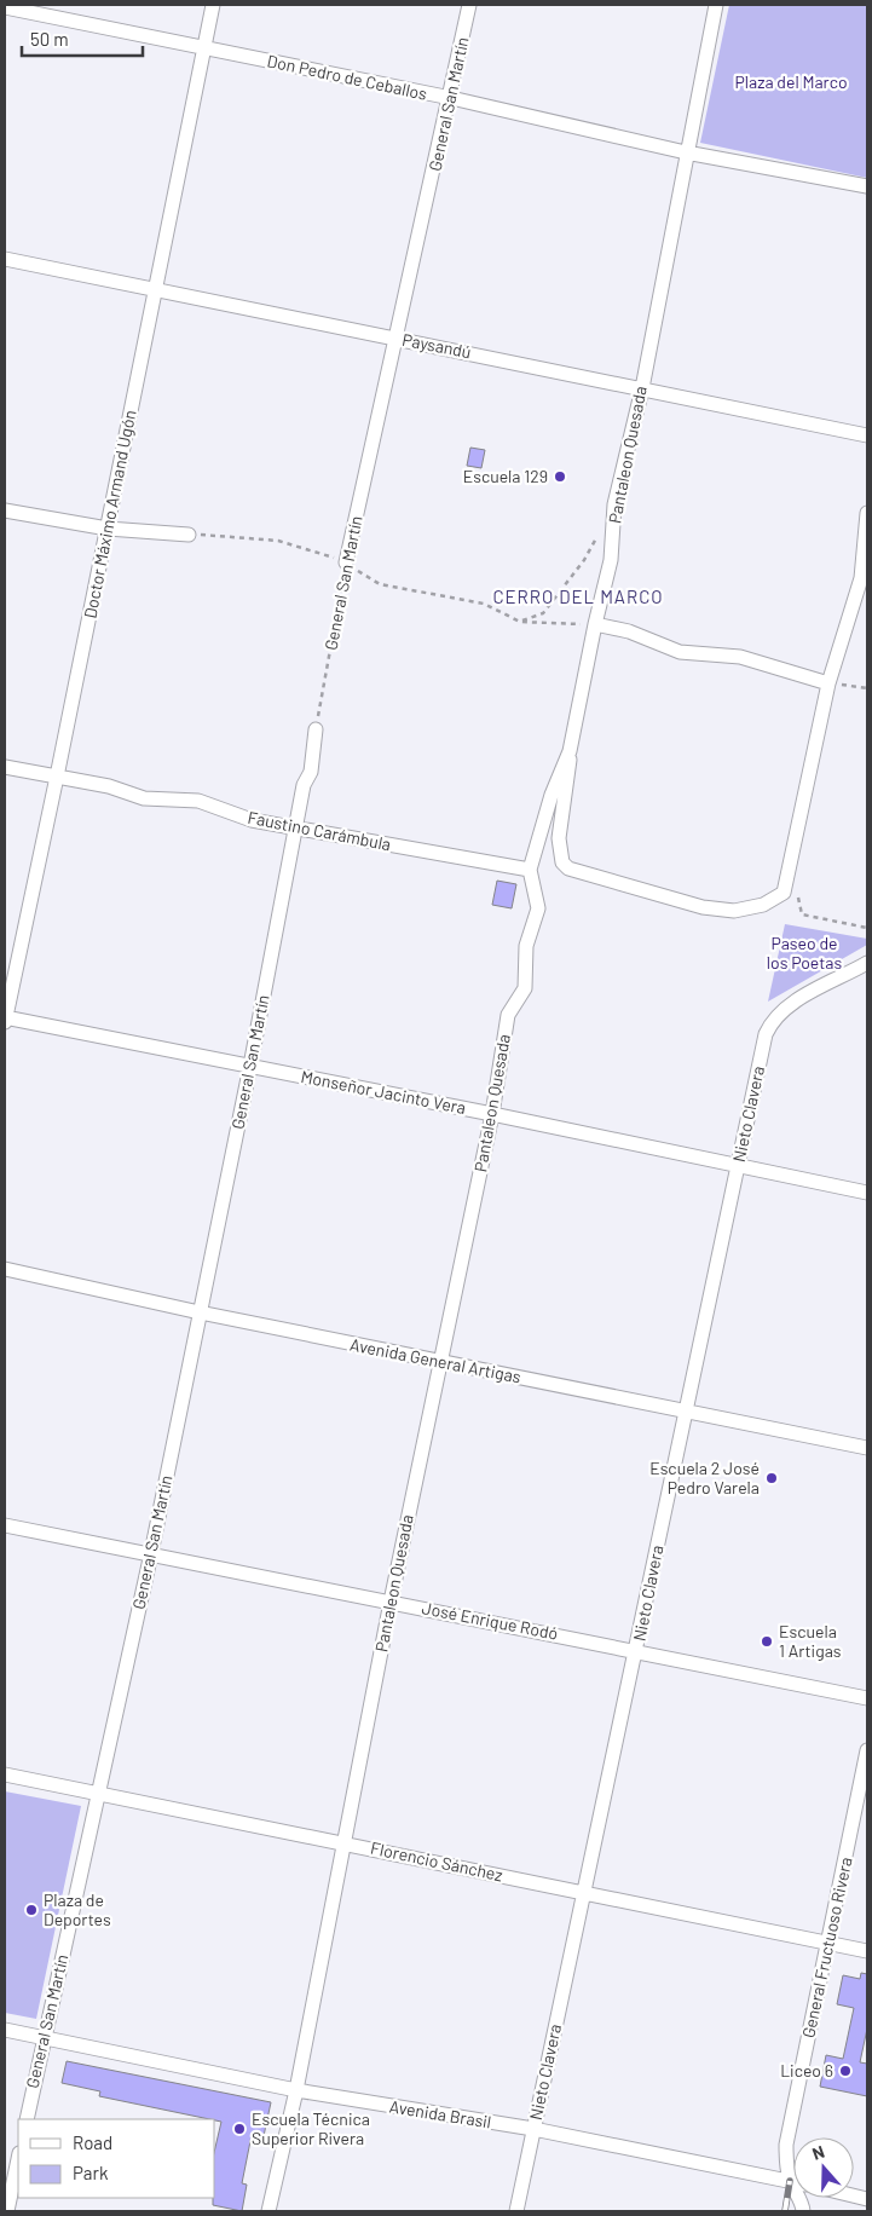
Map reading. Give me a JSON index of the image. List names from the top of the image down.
{
  "streets": {
    "street": [
      "Don Pedro de Ceballos",
      "General San Martín",
      "Paysandú",
      "Pantaleon Quesada",
      "Doctor Máximo Armand Ugón",
      "Faustino Carámbula",
      "Monseñor Jacinto Vera",
      "Nieto Clavera",
      "Avenida General Artigas",
      "José Enrique Rodó",
      "Florencio Sánchez",
      "General Fructuoso Rivera",
      "Avenida Brasil"
    ]
  },
  "crossings": [
    ["Don Pedro de Ceballos", "General San Martín"],
    ["Don Pedro de Ceballos", "Pantaleon Quesada"],
    ["Don Pedro de Ceballos", "Doctor Máximo Armand Ugón"],
    ["General San Martín", "Paysandú"],
    ["General San Martín", "Faustino Carámbula"],
    ["General San Martín", "Monseñor Jacinto Vera"],
    ["General San Martín", "Avenida General Artigas"],
    ["General San Martín", "José Enrique Rodó"],
    ["General San Martín", "Florencio Sánchez"],
    ["General San Martín", "Avenida Brasil"],
    ["Paysandú", "Pantaleon Quesada"],
    ["Paysandú", "Doctor Máximo Armand Ugón"],
    ["Pantaleon Quesada", "Faustino Carámbula"],
    ["Pantaleon Quesada", "Monseñor Jacinto Vera"],
    ["Pantaleon Quesada", "Avenida General Artigas"],
    ["Pantaleon Quesada", "José Enrique Rodó"],
    ["Pantaleon Quesada", "Florencio Sánchez"],
    ["Pantaleon Quesada", "Avenida Brasil"],
    ["Doctor Máximo Armand Ugón", "Faustino Carámbula"],
    ["Doctor Máximo Armand Ugón", "Monseñor Jacinto Vera"],
    ["Monseñor Jacinto Vera", "Nieto Clavera"],
    ["Nieto Clavera", "Avenida General Artigas"],
    ["Nieto Clavera", "José Enrique Rodó"],
    ["Nieto Clavera", "Florencio Sánchez"],
    ["Nieto Clavera", "Avenida Brasil"],
    ["Florencio Sánchez", "General Fructuoso Rivera"],
    ["General Fructuoso Rivera", "Avenida Brasil"]
  ],
  "districts": ["CERRO DEL MARCO"],
  "parks": ["Plaza del Marco", "Paseo de los Poetas"],
  "places": [
    "Escuela 129",
    "Escuela 2 José Pedro Varela",
    "Escuela 1 Artigas",
    "Plaza de Deportes",
    "Liceo 6",
    "Escuela Técnica Superior Rivera"
  ],
  "legend": ["Road", "Park"],
  "scale_bar": "50 m",
  "north": "top"
}
